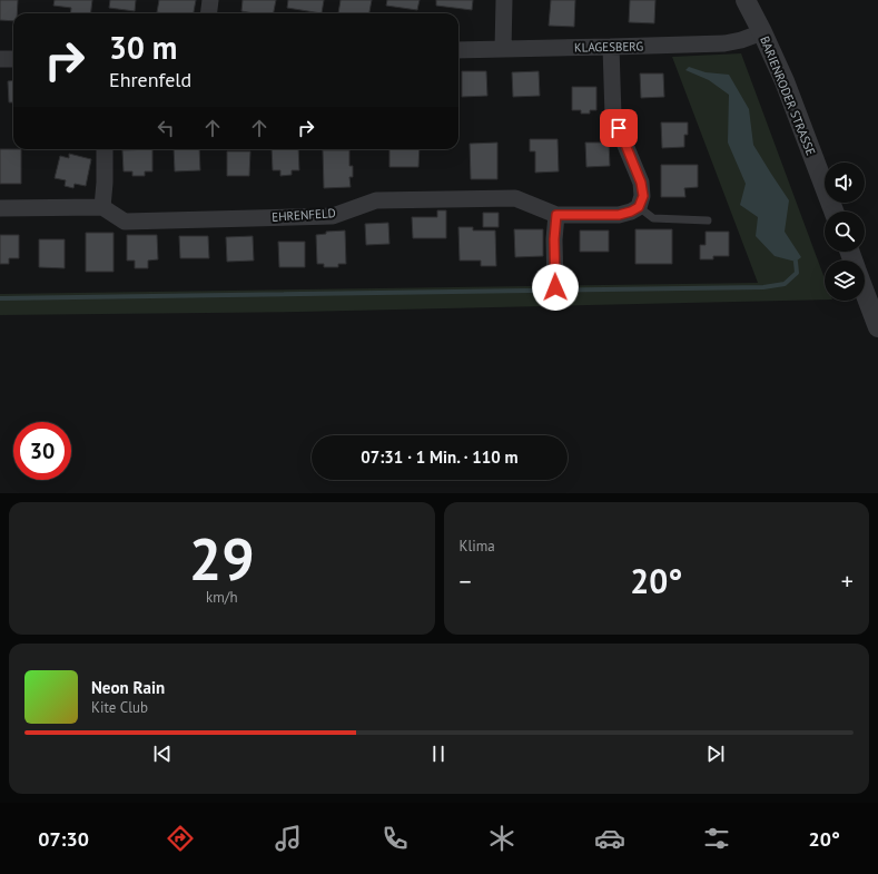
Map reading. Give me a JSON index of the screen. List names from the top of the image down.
{
  "streets": {
    "street": ["KLAGESBERG", "BARIENRODER STRASSE", "EHRENFELD"]
  },
  "crossings": [
    ["KLAGESBERG", "BARIENRODER STRASSE"]
  ],
  "page": {
    "turn": ["30 m", "Ehrenfeld"],
    "limit": "30",
    "trip": "07:31 · 1 Min. · 110 m",
    "tile": [
      ["29", "km/h"],
      "Klima"
    ],
    "heat": ["−", "20°", "+"],
    "song": ["Neon Rain", "Kite Club"],
    "tabs": ["07:30", "20°"]
  }
}
